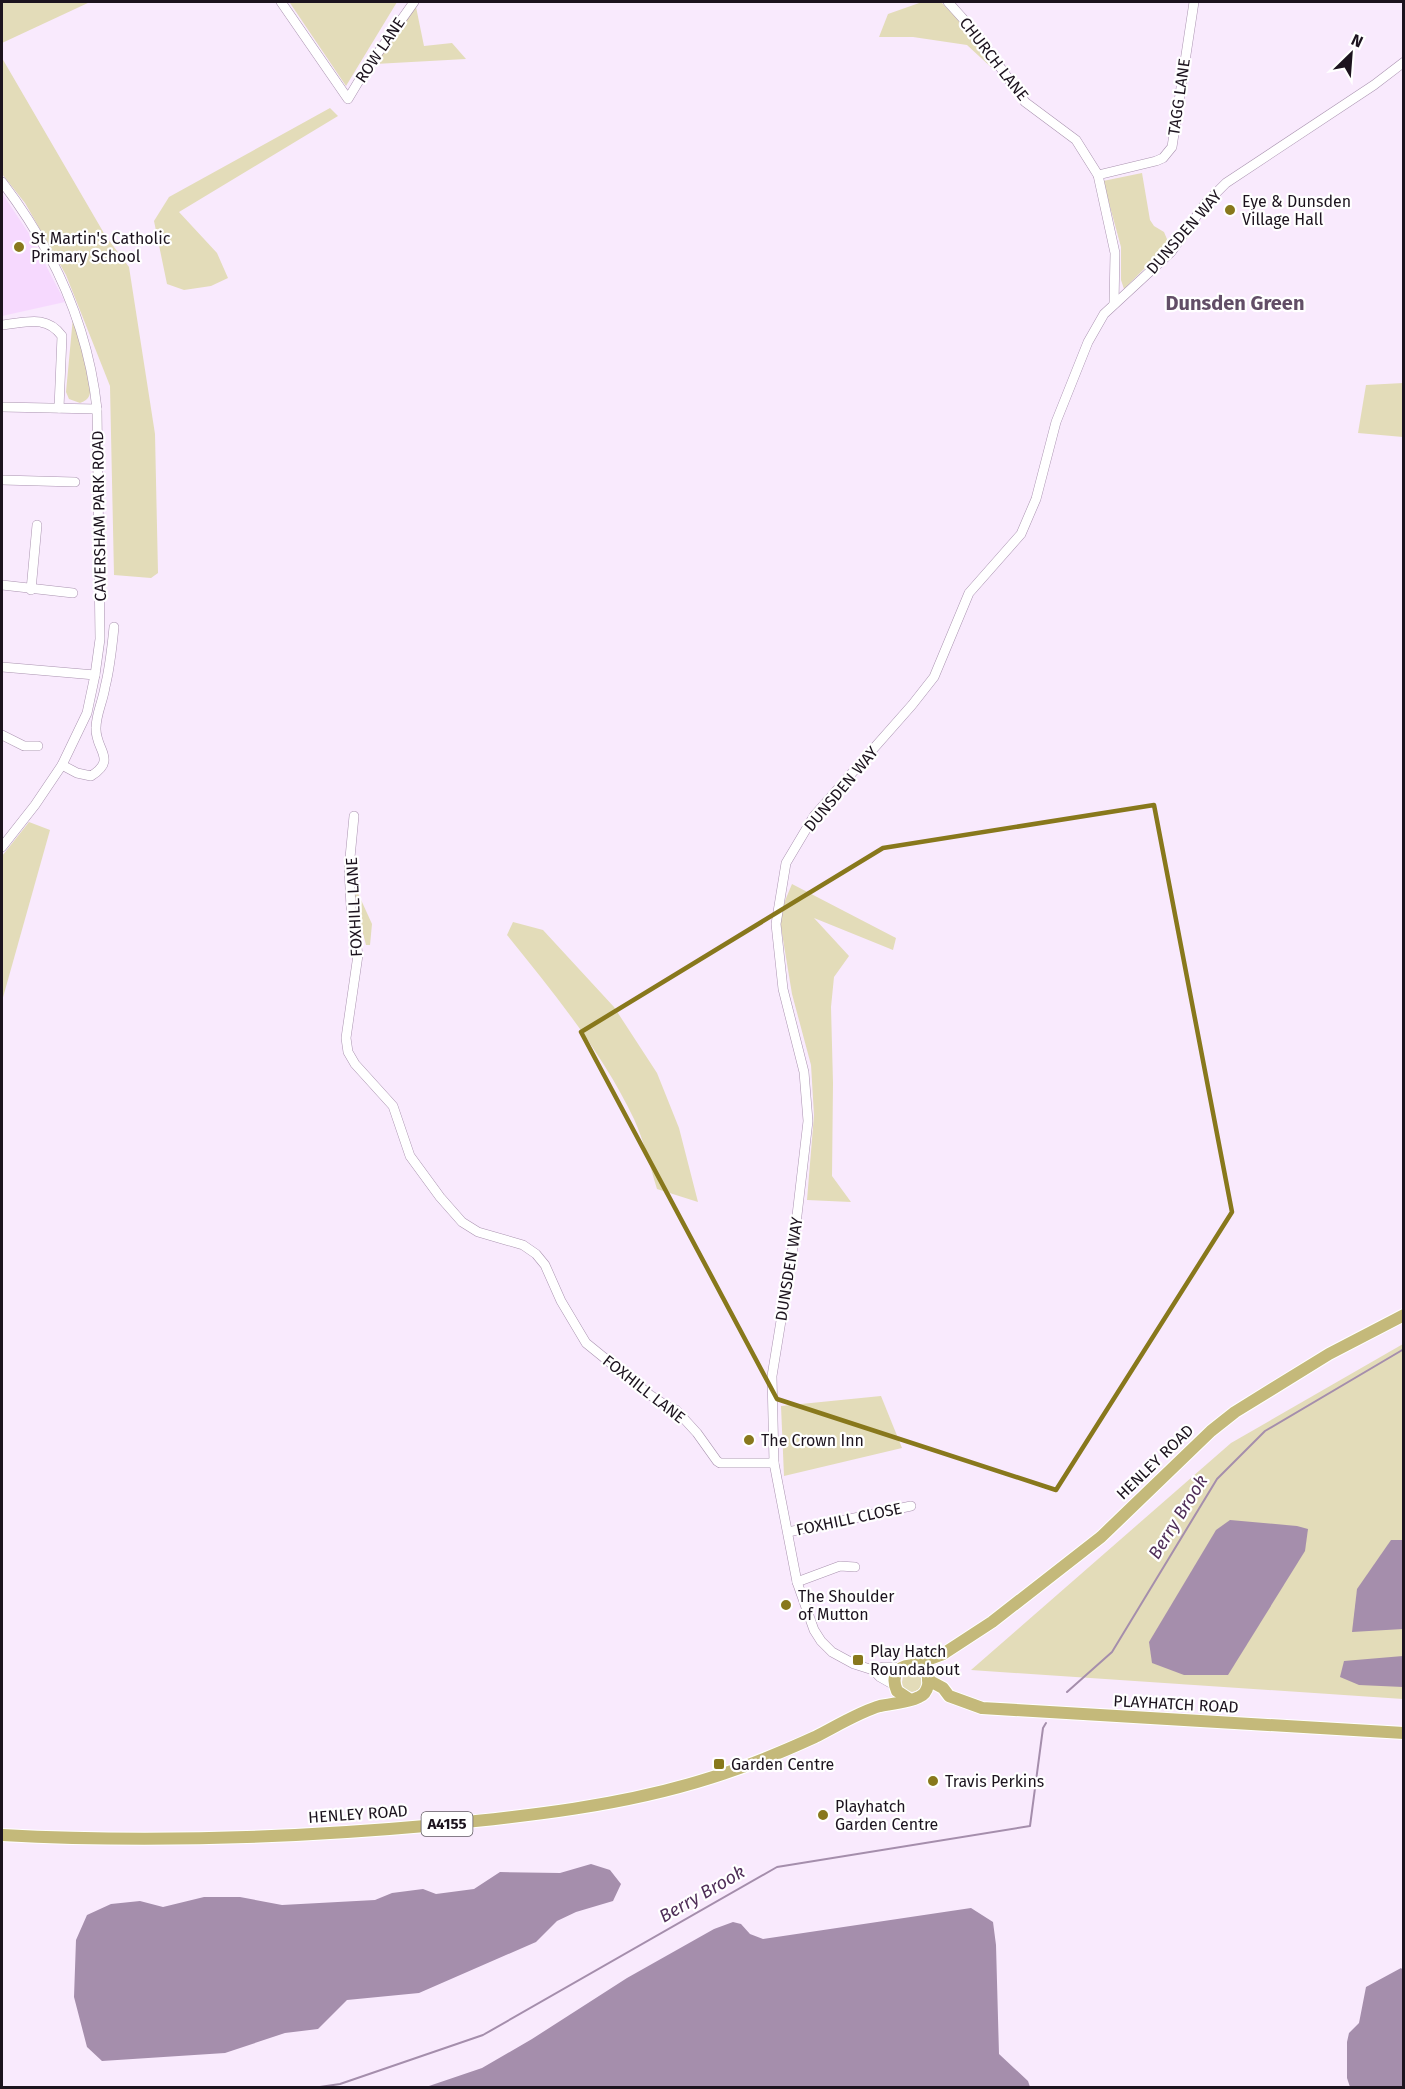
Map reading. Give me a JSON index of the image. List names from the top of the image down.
{
  "streets": {
    "main road": ["HENLEY ROAD", "PLAYHATCH ROAD", "A4155"],
    "street": [
      "ROW LANE",
      "CHURCH LANE",
      "TAGG LANE",
      "DUNSDEN WAY",
      "CAVERSHAM PARK ROAD",
      "FOXHILL LANE",
      "FOXHILL CLOSE"
    ]
  },
  "crossings": [
    ["CHURCH LANE", "TAGG LANE"],
    ["CHURCH LANE", "DUNSDEN WAY"],
    ["DUNSDEN WAY", "FOXHILL LANE"],
    ["DUNSDEN WAY", "HENLEY ROAD"],
    ["DUNSDEN WAY", "FOXHILL CLOSE"],
    ["DUNSDEN WAY", "PLAYHATCH ROAD"],
    ["HENLEY ROAD", "PLAYHATCH ROAD"]
  ],
  "districts": ["Dunsden Green"],
  "water": ["Berry Brook"],
  "places": {
    "other": [
      "Eye & Dunsden Village Hall",
      "St Martin's Catholic Primary School",
      "The Crown Inn",
      "The Shoulder of Mutton",
      "Travis Perkins",
      "Playhatch Garden Centre"
    ],
    "transit": ["Play Hatch Roundabout", "Garden Centre"]
  },
  "north": "top right"
}
